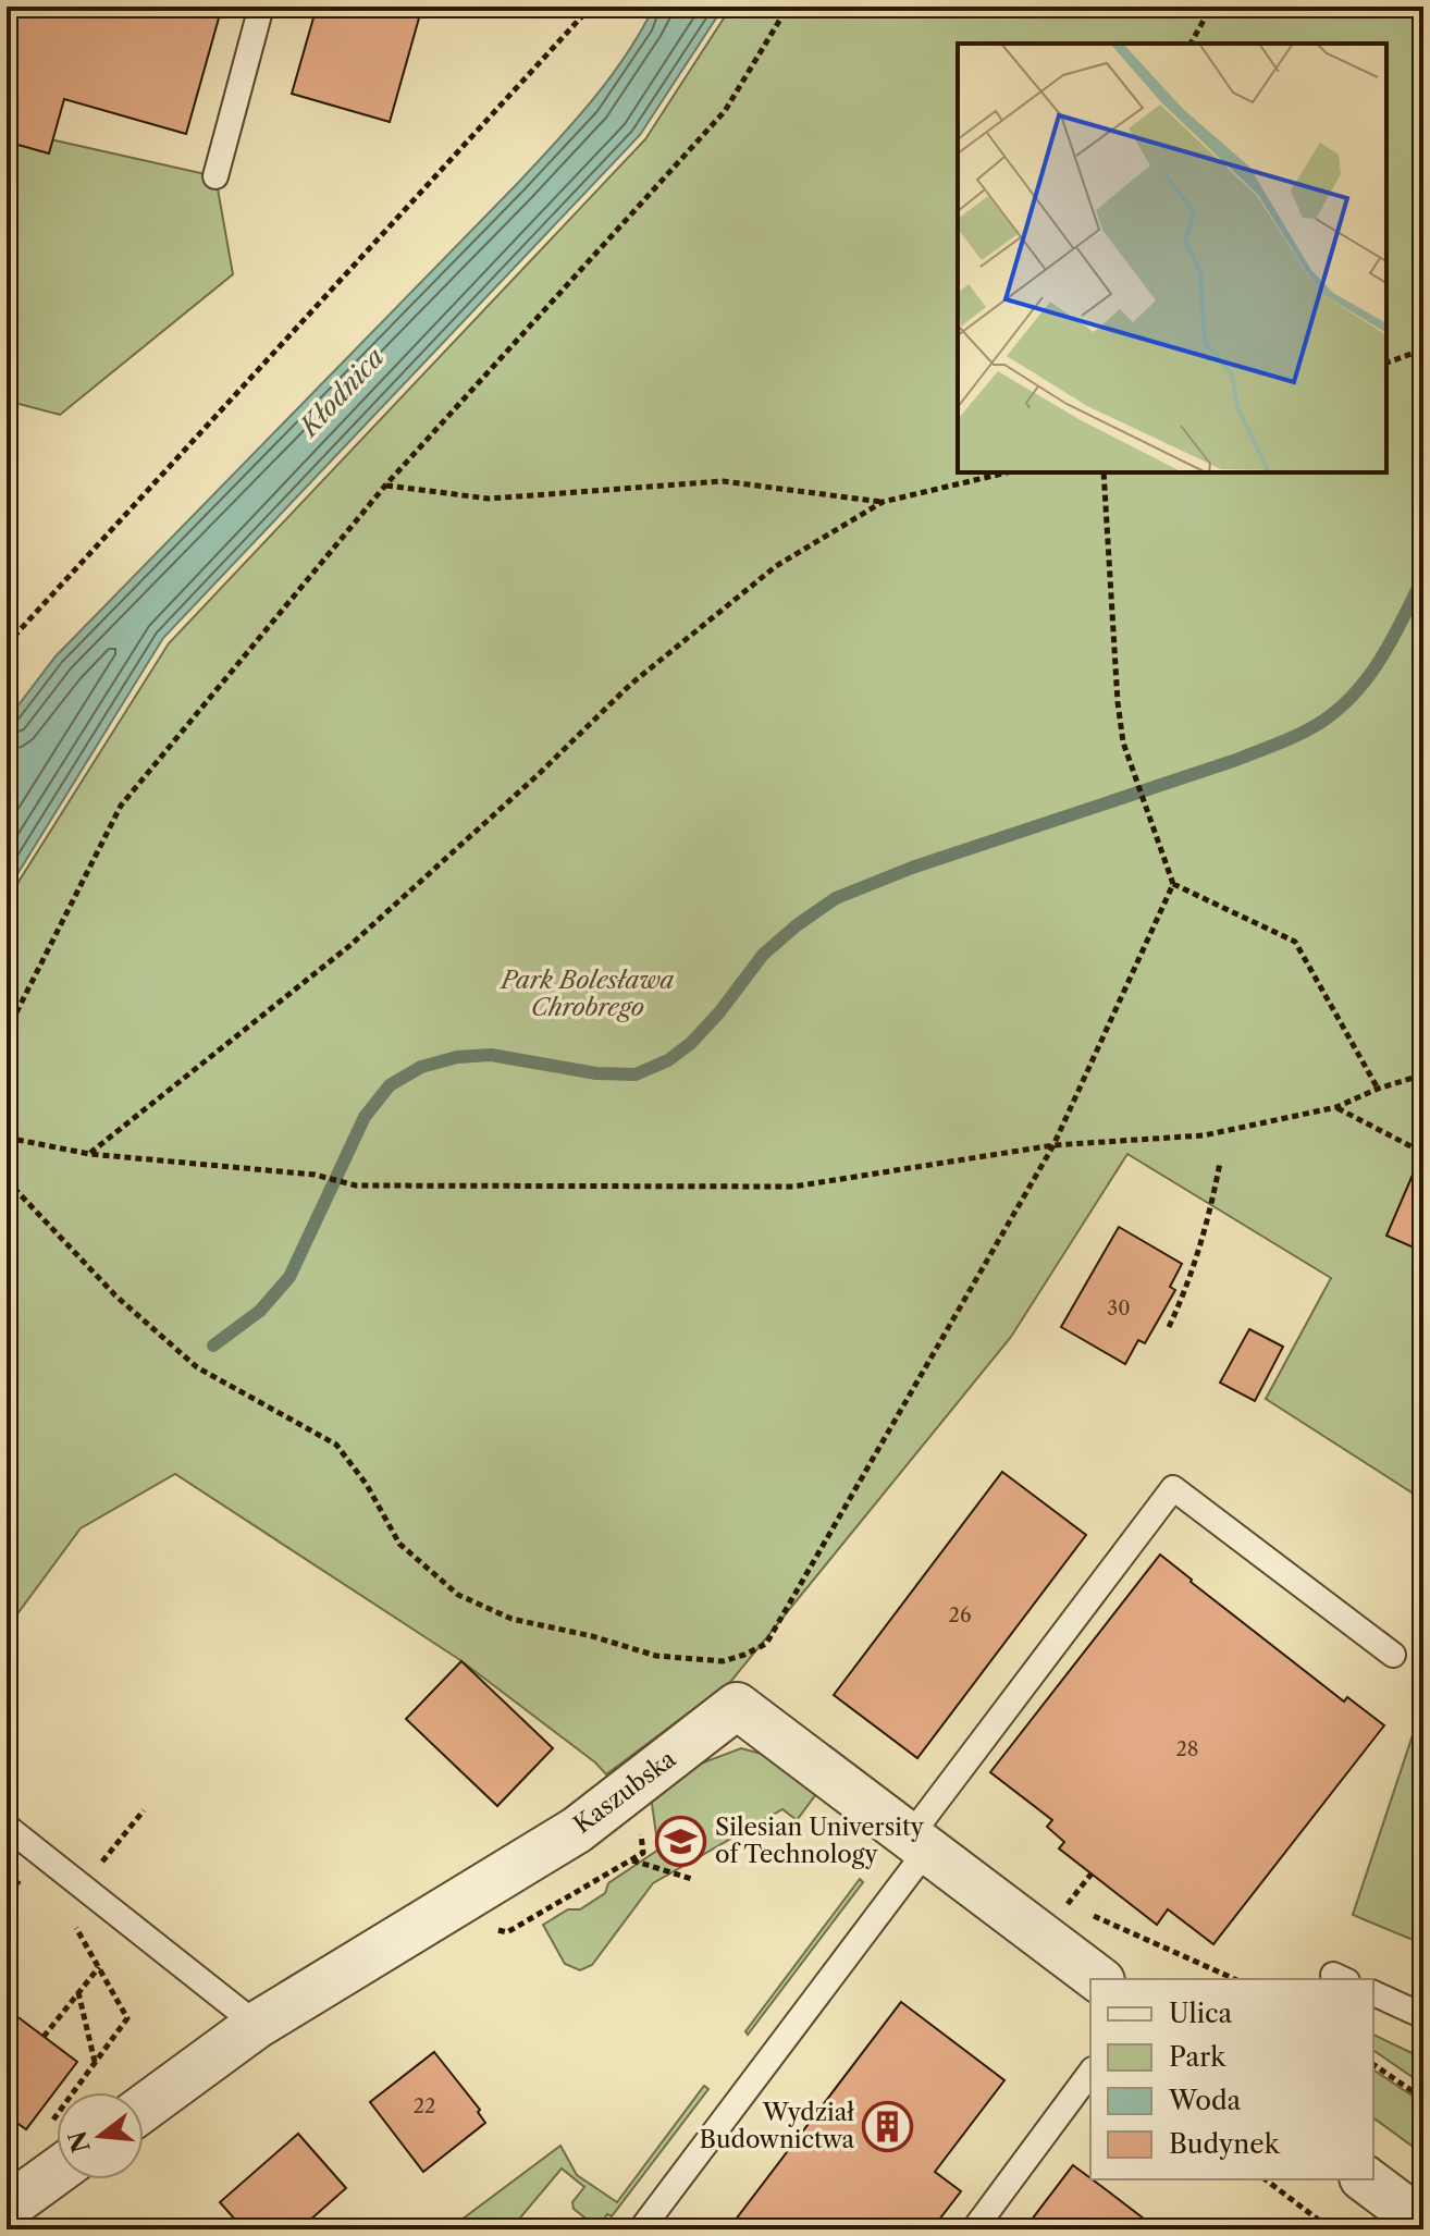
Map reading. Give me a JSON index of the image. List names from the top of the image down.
{
  "streets": {
    "street": ["Kaszubska"]
  },
  "water": ["Kłodnica"],
  "parks": ["Park Bolesława Chrobrego"],
  "places": {
    "school or university": ["Silesian University of Technology"],
    "building": ["Wydział Budownictwa"]
  },
  "house_numbers": [
    "30",
    "26",
    "28",
    "22"
  ],
  "legend": [
    "Ulica",
    "Park",
    "Woda",
    "Budynek"
  ],
  "north": "left"
}
